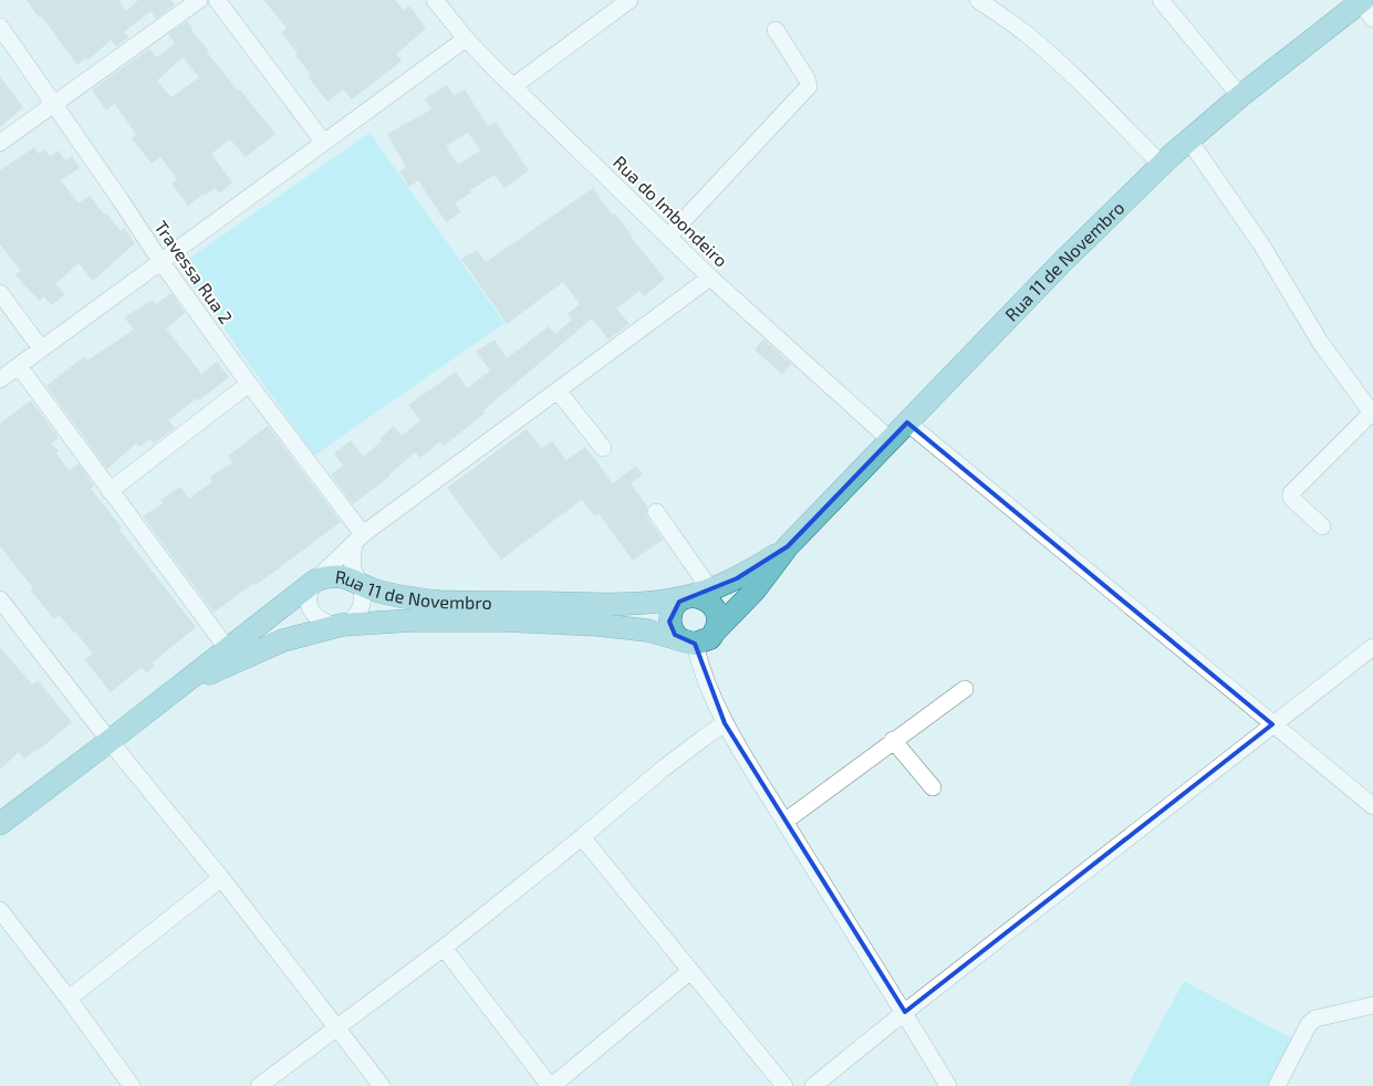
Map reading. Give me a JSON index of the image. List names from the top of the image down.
{
  "streets": {
    "main road": ["Rua 11 de Novembro"],
    "street": ["Rua do Imbondeiro", "Travessa Rua 2"]
  },
  "crossings": [
    ["Rua do Imbondeiro", "Rua 11 de Novembro"]
  ]
}
